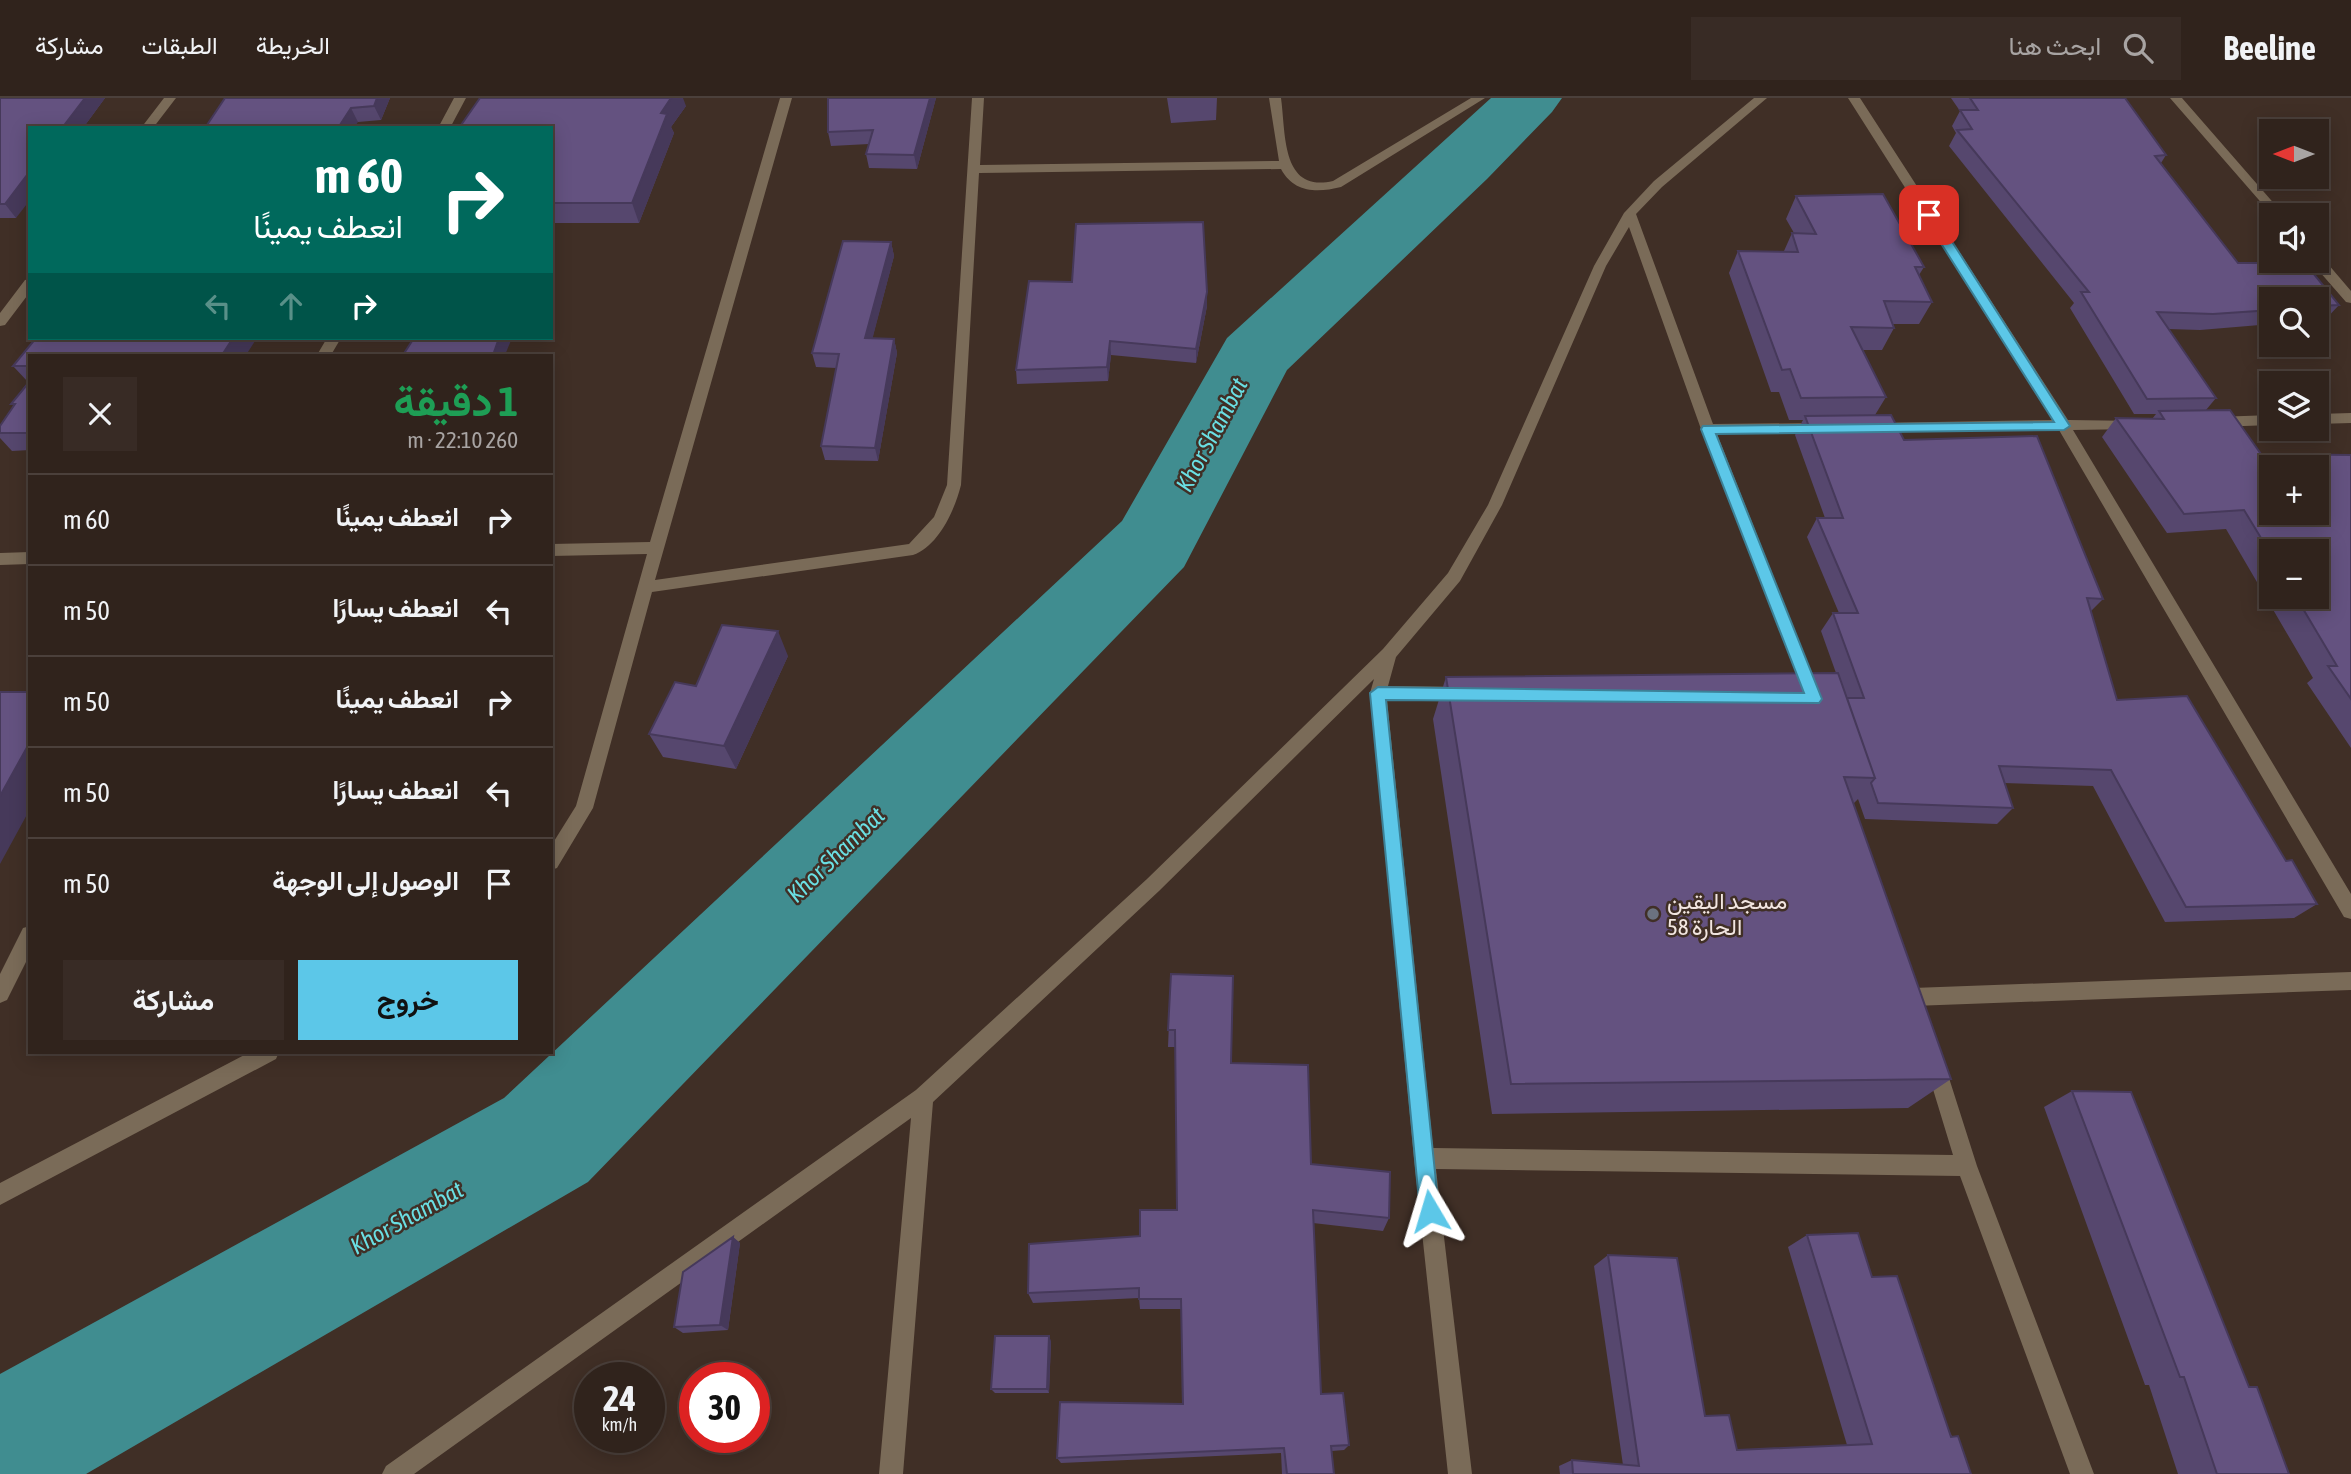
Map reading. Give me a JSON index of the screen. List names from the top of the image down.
{
  "water": ["Khor Shambat"],
  "places": ["مسجد اليقين الحارة 58"],
  "north": "left",
  "page": {
    "header": "Beeline",
    "search": "ابحث هنا",
    "nav": ["الخريطة", "الطبقات", "مشاركة"],
    "map_buttons": ["+", "−"],
    "turn": ["60 m", "انعطف يمينًا"],
    "heading": ["1 دقيقة", "260 m · 22:10"],
    "list": [
      {
        "name": "انعطف يمينًا",
        "value": "60 m"
      },
      {
        "name": "انعطف يسارًا",
        "value": "50 m"
      },
      {
        "name": "انعطف يمينًا",
        "value": "50 m"
      },
      {
        "name": "انعطف يسارًا",
        "value": "50 m"
      },
      {
        "name": "الوصول إلى الوجهة",
        "value": "50 m"
      }
    ],
    "buttons": ["خروج", "مشاركة"],
    "speed": "24 km/h",
    "limit": "30"
  }
}
